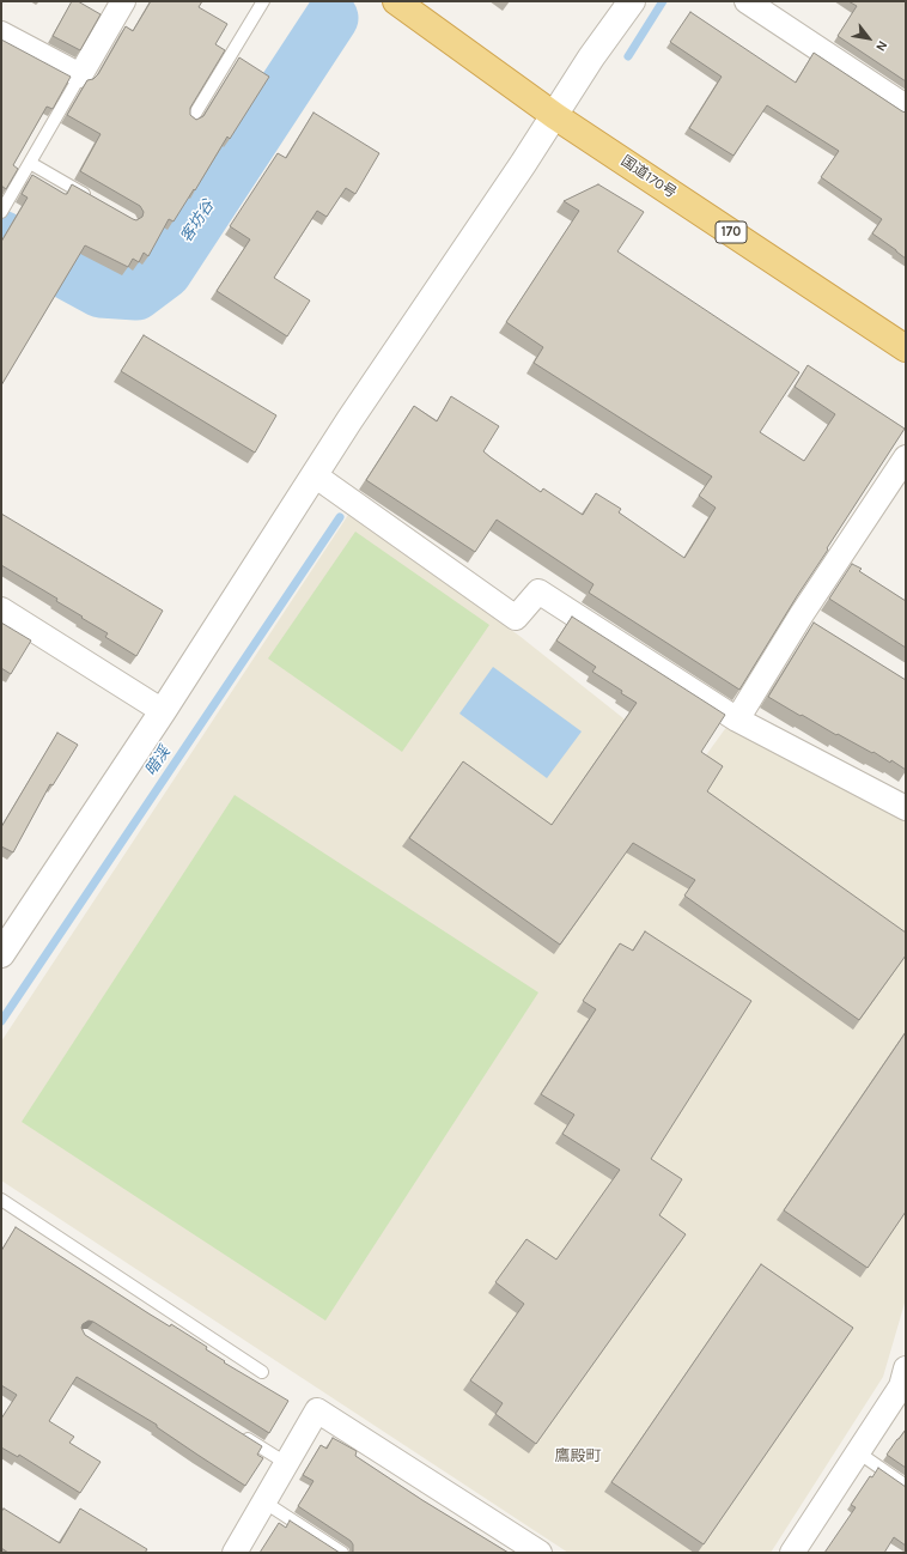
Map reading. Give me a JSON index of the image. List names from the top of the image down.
{
  "streets": {
    "highway": ["国道170号", "170"]
  },
  "districts": ["鷹殿町"],
  "water": ["客坊谷", "暗渓"],
  "north": "bottom right"
}
